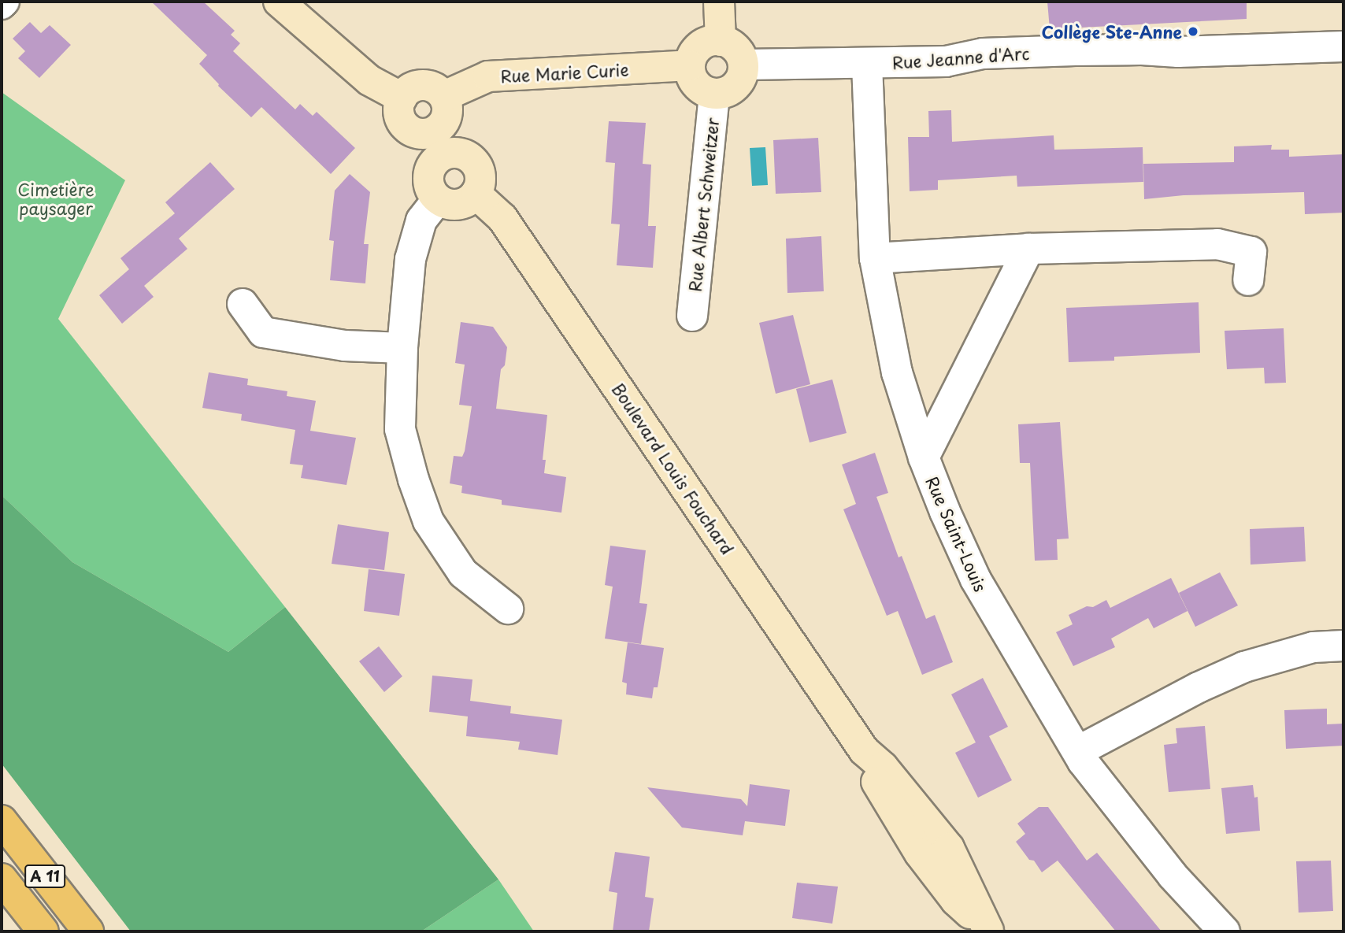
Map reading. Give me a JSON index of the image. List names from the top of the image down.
{
  "streets": {
    "highway": ["A 11"],
    "main road": ["Rue Marie Curie", "Boulevard Louis Fouchard"],
    "street": ["Rue Jeanne d'Arc", "Rue Albert Schweitzer", "Rue Saint-Louis"]
  },
  "crossings": [
    ["Rue Jeanne d'Arc", "Rue Marie Curie"],
    ["Rue Jeanne d'Arc", "Rue Albert Schweitzer"],
    ["Rue Jeanne d'Arc", "Rue Saint-Louis"],
    ["Rue Marie Curie", "Rue Albert Schweitzer"]
  ],
  "parks": ["Cimetière paysager"],
  "places": ["Collège Ste-Anne"]
}
